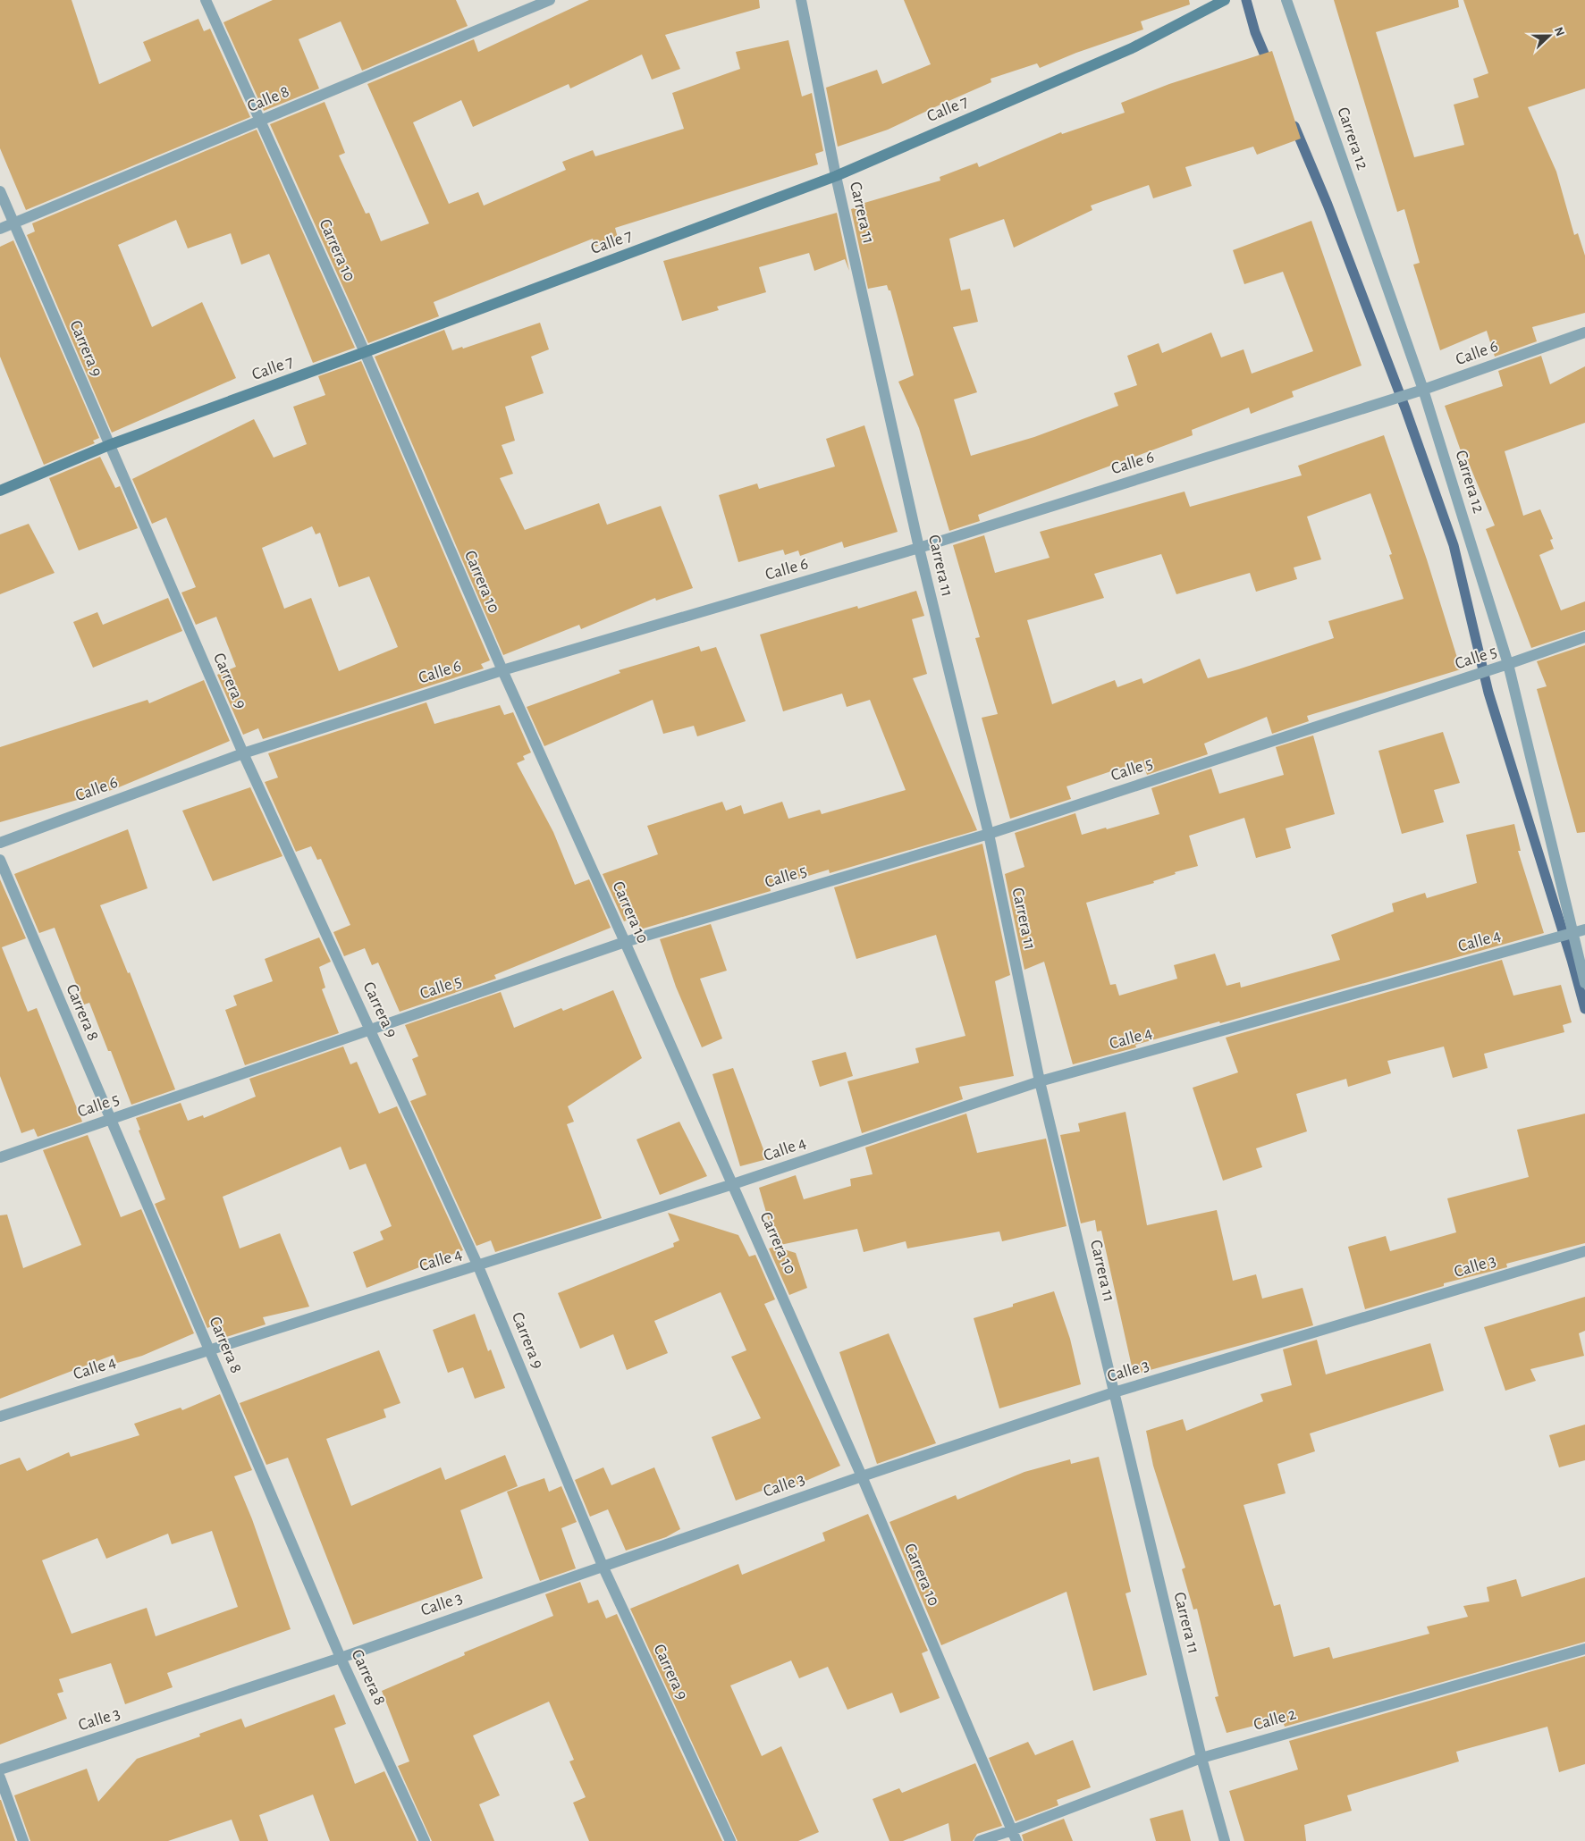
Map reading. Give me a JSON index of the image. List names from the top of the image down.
{
  "streets": {
    "street": [
      "Calle 8",
      "Calle 7",
      "Carrera 12",
      "Carrera 11",
      "Carrera 10",
      "Carrera 9",
      "Calle 6",
      "Calle 5",
      "Calle 4",
      "Carrera 8",
      "Calle 3",
      "Calle 2"
    ]
  },
  "crossings": [
    ["Calle 8", "Carrera 10"],
    ["Calle 8", "Carrera 9"],
    ["Calle 7", "Carrera 11"],
    ["Calle 7", "Carrera 10"],
    ["Calle 7", "Carrera 9"],
    ["Carrera 12", "Calle 6"],
    ["Carrera 12", "Calle 5"],
    ["Carrera 12", "Calle 4"],
    ["Carrera 11", "Calle 6"],
    ["Carrera 11", "Calle 5"],
    ["Carrera 11", "Calle 4"],
    ["Carrera 11", "Calle 3"],
    ["Carrera 11", "Calle 2"],
    ["Carrera 10", "Calle 6"],
    ["Carrera 10", "Calle 5"],
    ["Carrera 10", "Calle 4"],
    ["Carrera 10", "Calle 3"],
    ["Carrera 10", "Calle 2"],
    ["Carrera 9", "Calle 6"],
    ["Carrera 9", "Calle 5"],
    ["Carrera 9", "Calle 4"],
    ["Carrera 9", "Calle 3"],
    ["Calle 5", "Carrera 8"],
    ["Calle 4", "Carrera 8"],
    ["Carrera 8", "Calle 3"]
  ],
  "north": "right"
}
